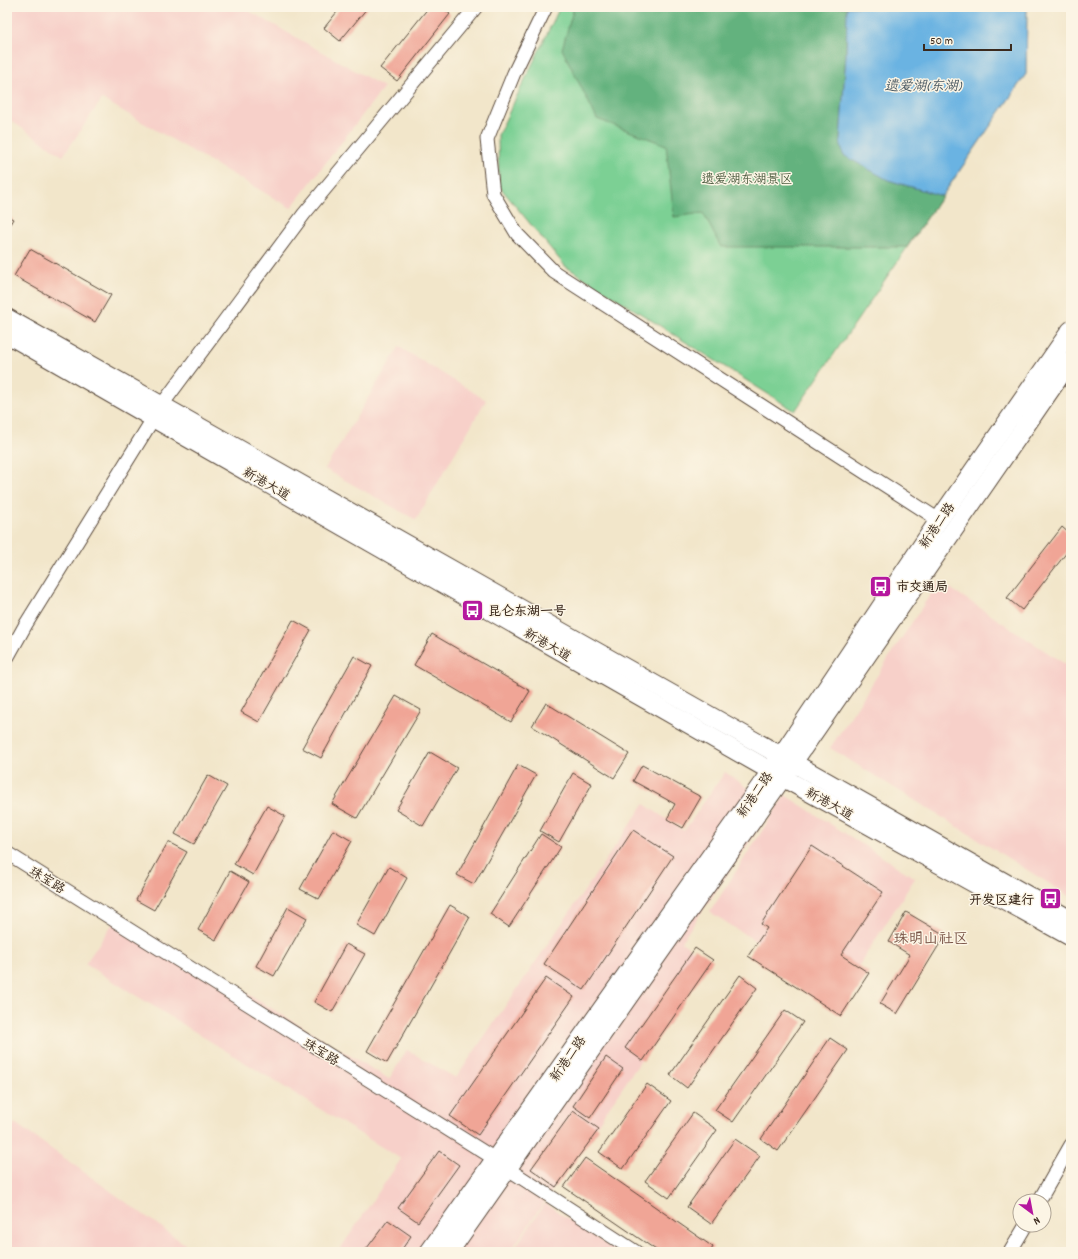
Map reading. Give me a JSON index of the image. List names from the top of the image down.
{
  "streets": {
    "main road": ["新港大道", "新港二路"],
    "street": ["珠宝路"]
  },
  "crossings": [
    ["新港大道", "新港二路"],
    ["新港二路", "珠宝路"]
  ],
  "districts": ["珠明山社区"],
  "water": ["遗爱湖(东湖)"],
  "parks": ["遗爱湖东湖景区"],
  "places": {
    "bus stop": ["市交通局", "昆仑东湖一号", "开发区建行"]
  },
  "scale_bar": "50 m",
  "north": "bottom right"
}
